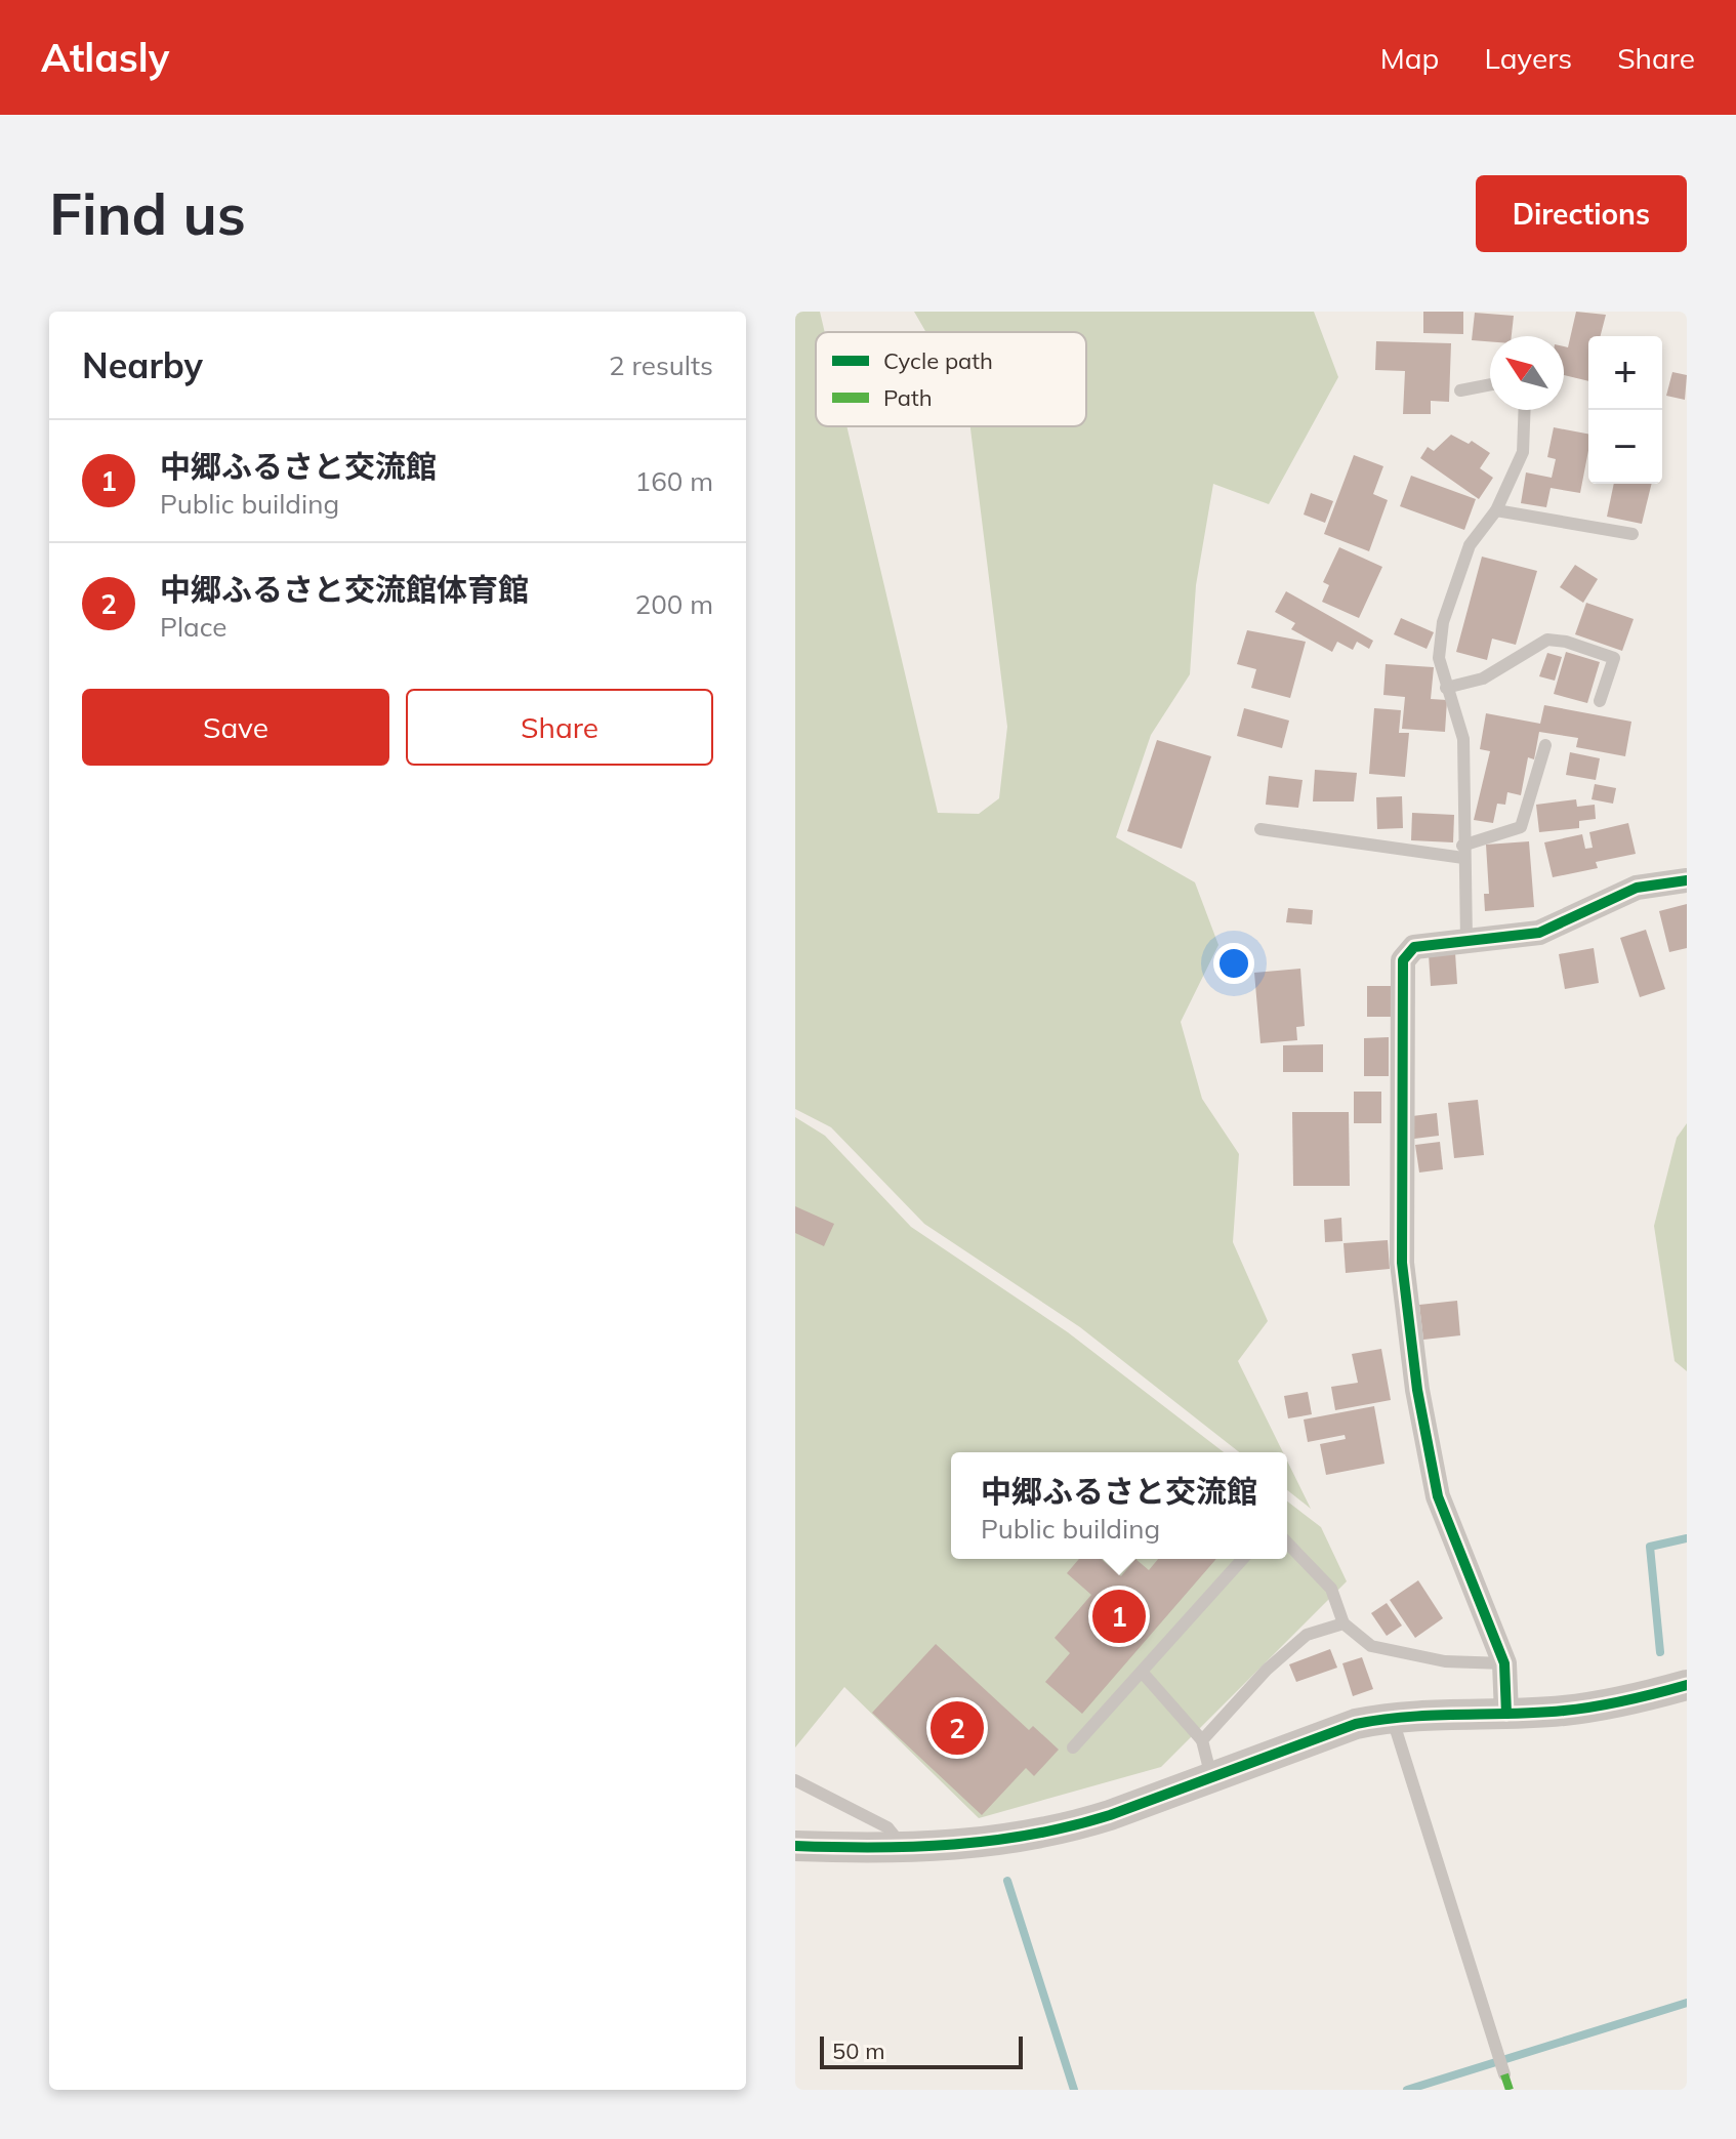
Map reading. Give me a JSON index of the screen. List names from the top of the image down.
{
  "legend": ["Cycle path", "Path"],
  "scale_bar": "50 m",
  "north": "top left",
  "page": {
    "header": "Atlasly",
    "nav": ["Map", "Layers", "Share"],
    "buttons": [
      "Directions",
      ["Save", "Share"]
    ],
    "title": "Find us",
    "heading": ["Nearby", "2 results"],
    "map_buttons": ["+", "−"],
    "list": [
      {
        "mark": "1",
        "name": "中郷ふるさと交流館",
        "note": "Public building",
        "value": "160 m"
      },
      {
        "mark": "2",
        "name": "中郷ふるさと交流館体育館",
        "note": "Place",
        "value": "200 m"
      }
    ],
    "popup": ["中郷ふるさと交流館", "Public building"],
    "pins": ["1", "2"],
    "scale": "50 m"
  }
}
